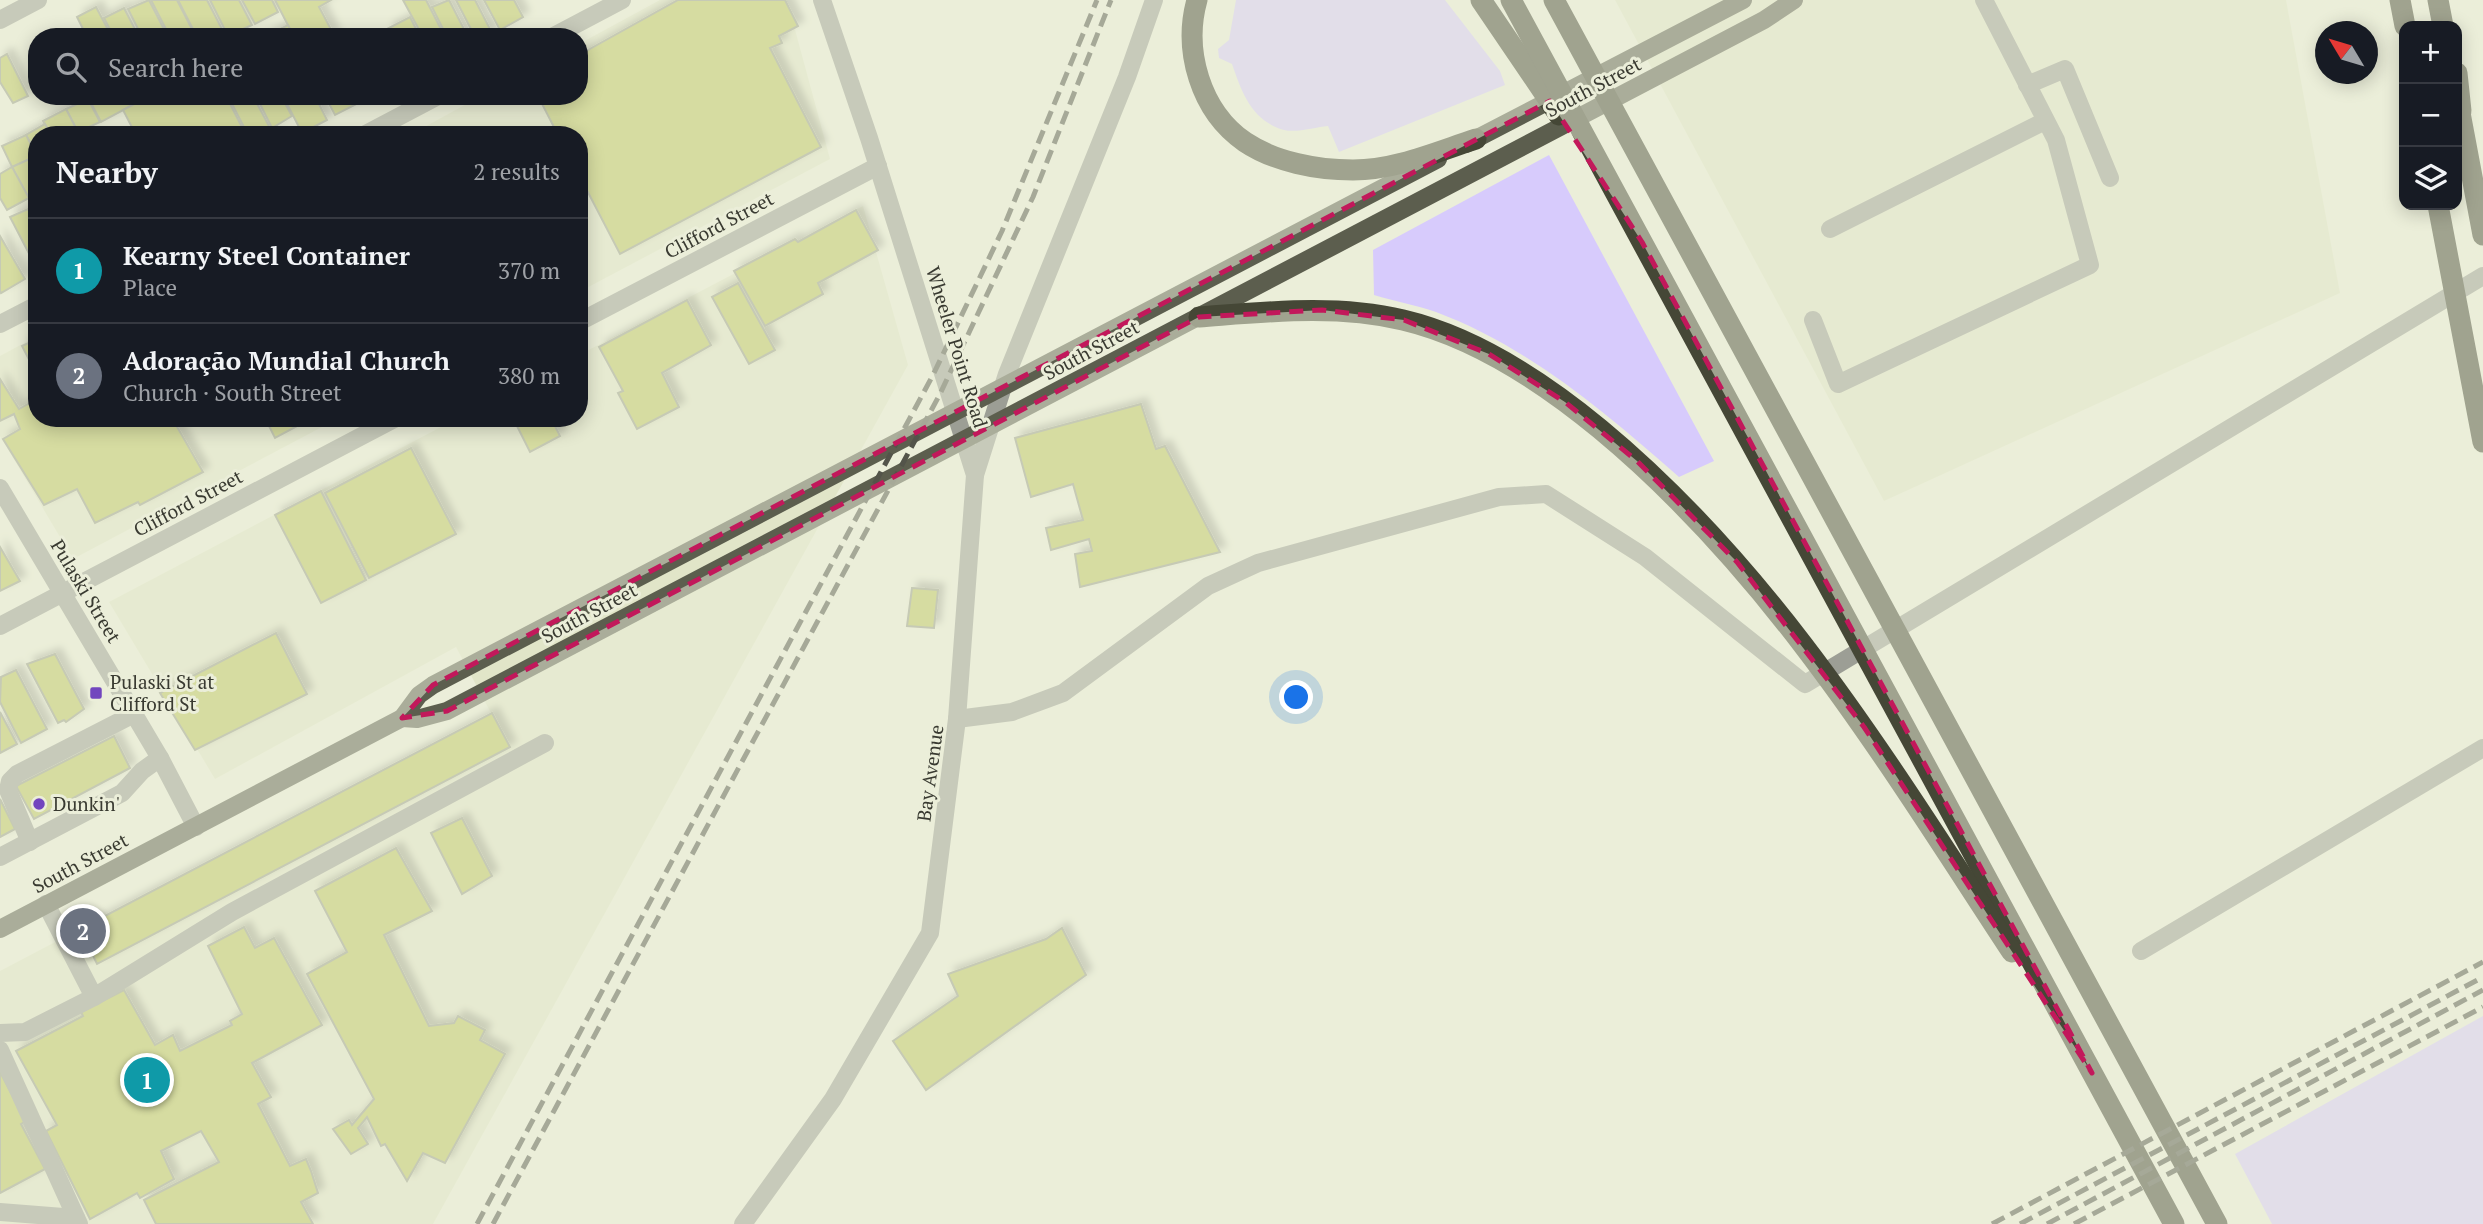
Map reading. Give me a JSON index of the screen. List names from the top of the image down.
{
  "streets": {
    "main road": ["South Street"],
    "street": [
      "Clifford Street",
      "Wheeler Point Road",
      "Pulaski Street",
      "Bay Avenue"
    ]
  },
  "crossings": [
    ["South Street", "Pulaski Street"],
    ["Clifford Street", "Wheeler Point Road"],
    ["Clifford Street", "Pulaski Street"],
    ["Wheeler Point Road", "Bay Avenue"]
  ],
  "places": {
    "transit": ["Pulaski St at Clifford St"],
    "other": ["Dunkin'"]
  },
  "north": "top left",
  "page": {
    "map_buttons": ["+", "−"],
    "search": "Search here",
    "heading": ["Nearby", "2 results"],
    "list": [
      {
        "mark": "1",
        "name": "Kearny Steel Container",
        "note": "Place",
        "value": "370 m"
      },
      {
        "mark": "2",
        "name": "Adoração Mundial Church",
        "note": "Church · South Street",
        "value": "380 m"
      }
    ],
    "pins": ["2", "1"]
  }
}
